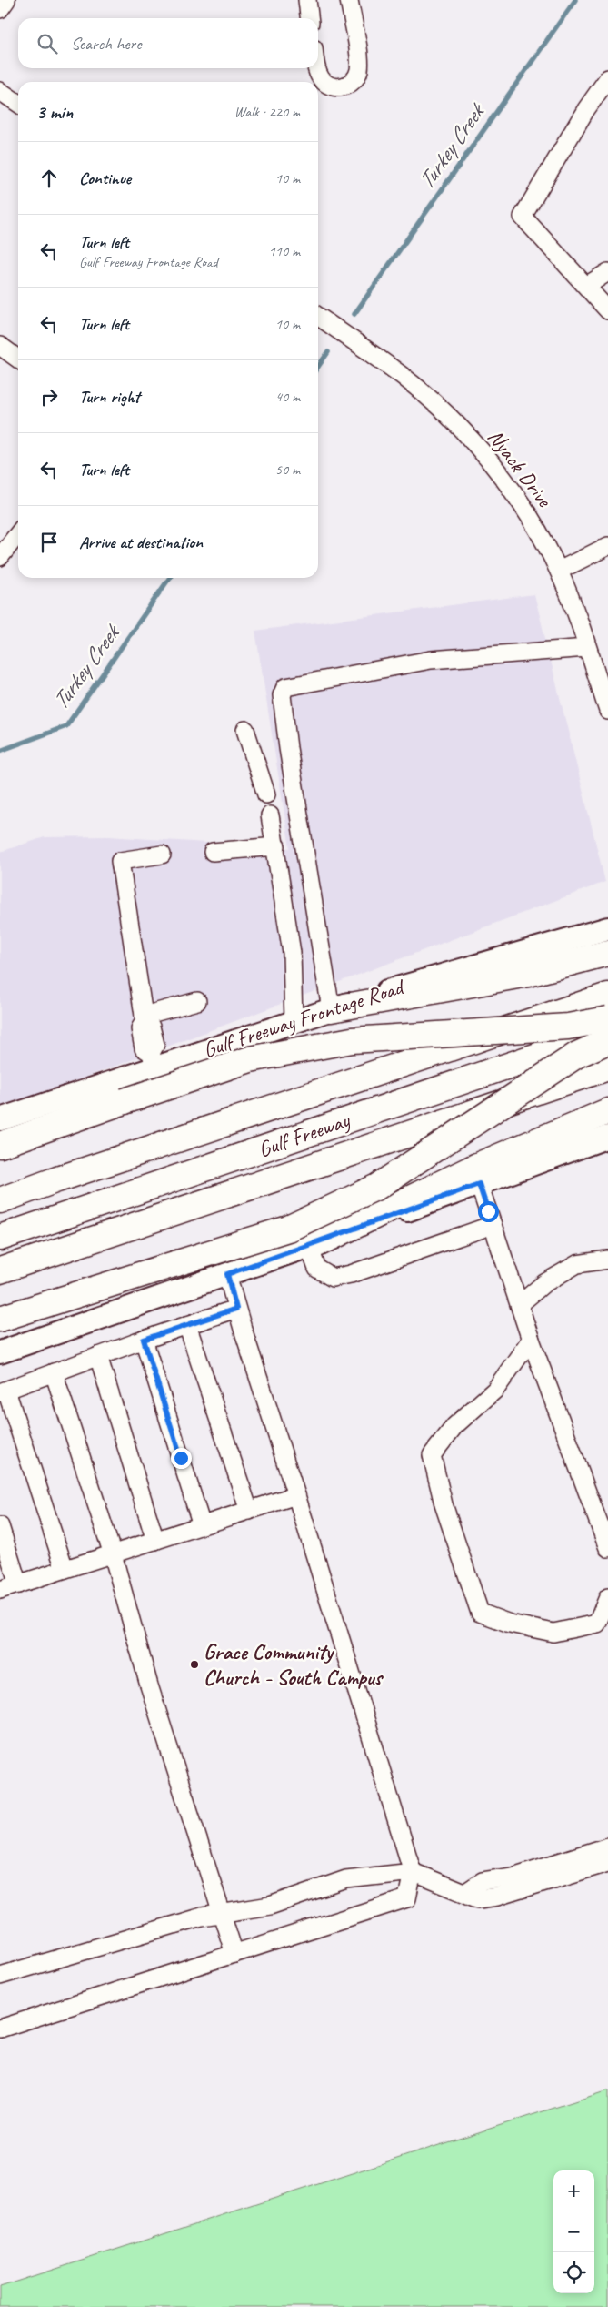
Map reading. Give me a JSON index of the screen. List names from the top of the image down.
{
  "streets": {
    "highway": ["Gulf Freeway"],
    "main road": ["Gulf Freeway Frontage Road"],
    "street": ["Nyack Drive"]
  },
  "water": ["Turkey Creek"],
  "places": ["Grace Community Church - South Campus"],
  "page": {
    "search": "Search here",
    "heading": ["3 min", "Walk · 220 m"],
    "list": [
      ["Continue", "10 m"],
      ["Turn left", "Gulf Freeway Frontage Road", "110 m"],
      ["Turn left", "10 m"],
      ["Turn right", "40 m"],
      ["Turn left", "50 m"],
      "Arrive at destination"
    ],
    "map_buttons": ["+", "−"]
  }
}
